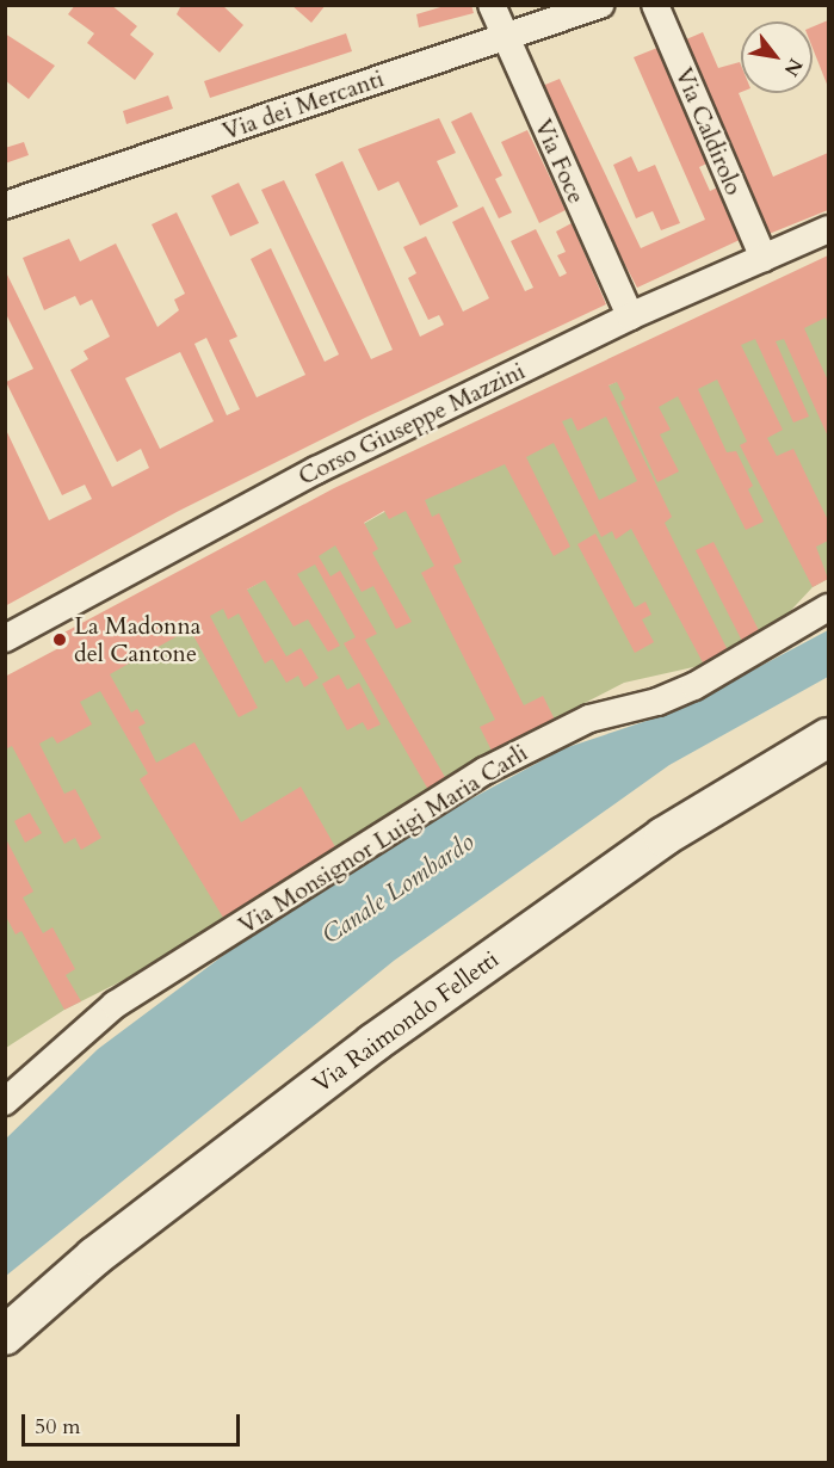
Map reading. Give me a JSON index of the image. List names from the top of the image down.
{
  "streets": {
    "main road": ["Via Raimondo Felletti"],
    "street": [
      "Via dei Mercanti",
      "Via Caldirolo",
      "Via Foce",
      "Corso Giuseppe Mazzini",
      "Via Monsignor Luigi Maria Carli"
    ]
  },
  "crossings": [
    ["Via dei Mercanti", "Via Foce"],
    ["Via Caldirolo", "Corso Giuseppe Mazzini"],
    ["Via Foce", "Corso Giuseppe Mazzini"]
  ],
  "water": ["Canale Lombardo"],
  "places": ["La Madonna del Cantone"],
  "scale_bar": "50 m",
  "north": "bottom right"
}
